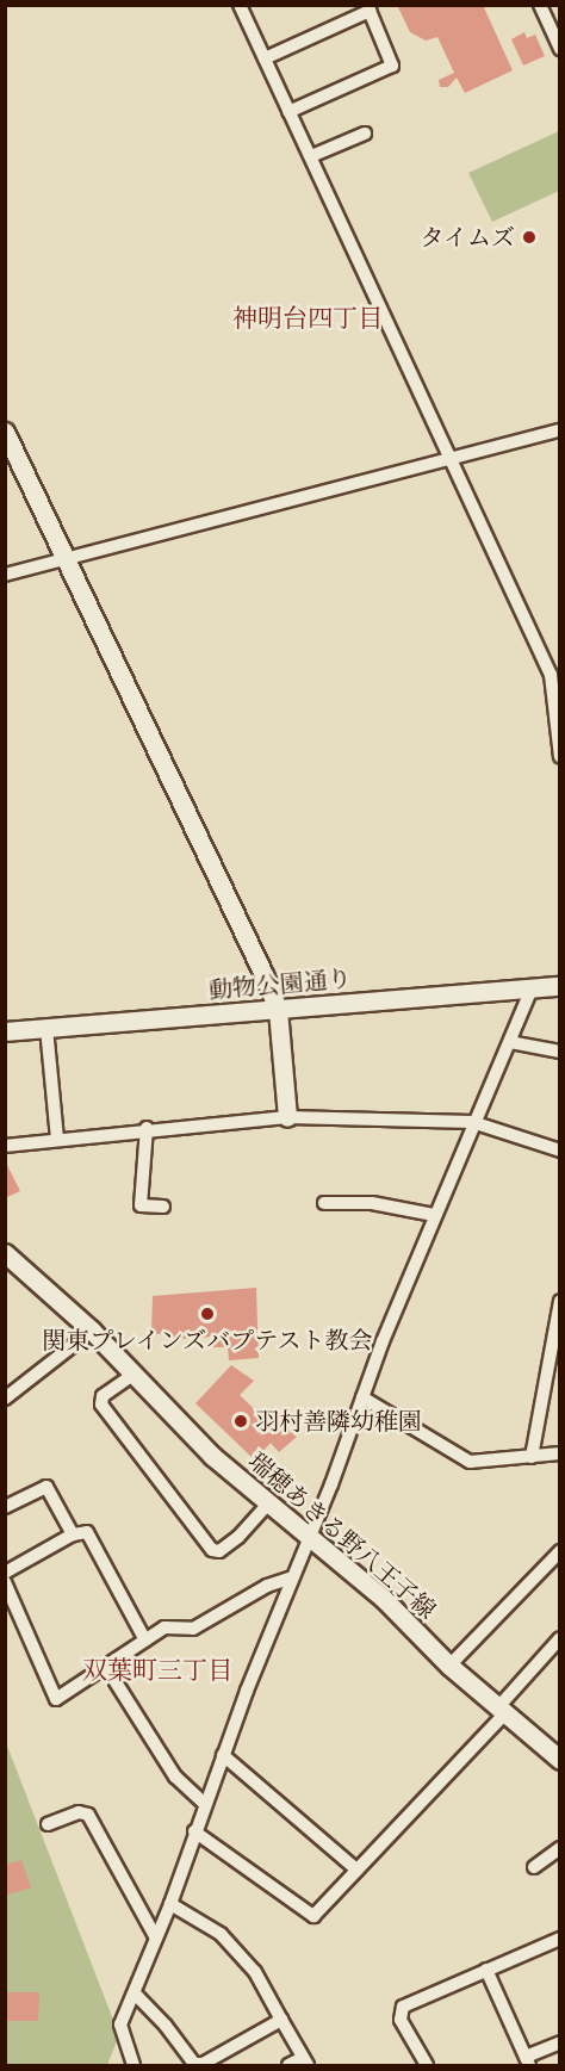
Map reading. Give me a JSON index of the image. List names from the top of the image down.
{
  "streets": {
    "street": ["動物公園通り", "瑞穂あきる野八王子線"]
  },
  "districts": ["神明台四丁目", "双葉町三丁目"],
  "places": ["タイムズ", "関東プレインズバプテスト教会", "羽村善隣幼稚園"]
}
